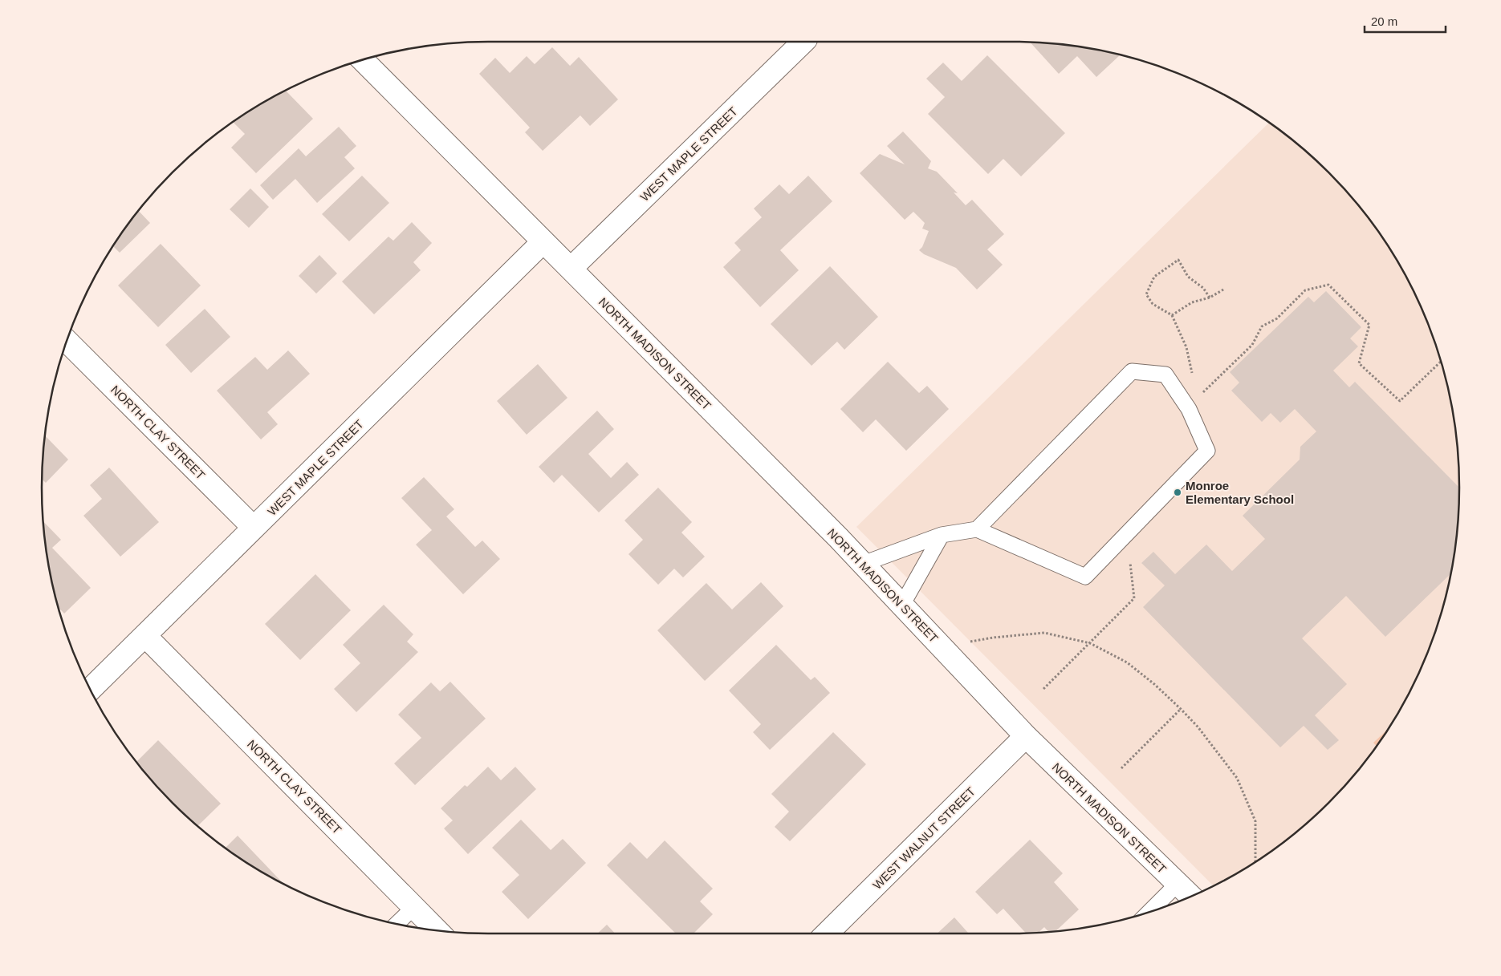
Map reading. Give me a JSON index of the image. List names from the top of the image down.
{
  "streets": {
    "street": [
      "WEST MAPLE STREET",
      "NORTH MADISON STREET",
      "NORTH CLAY STREET",
      "WEST WALNUT STREET"
    ]
  },
  "crossings": [
    ["WEST MAPLE STREET", "NORTH MADISON STREET"],
    ["WEST MAPLE STREET", "NORTH CLAY STREET"],
    ["NORTH MADISON STREET", "WEST WALNUT STREET"]
  ],
  "places": ["Monroe Elementary School"],
  "scale_bar": "20 m"
}
